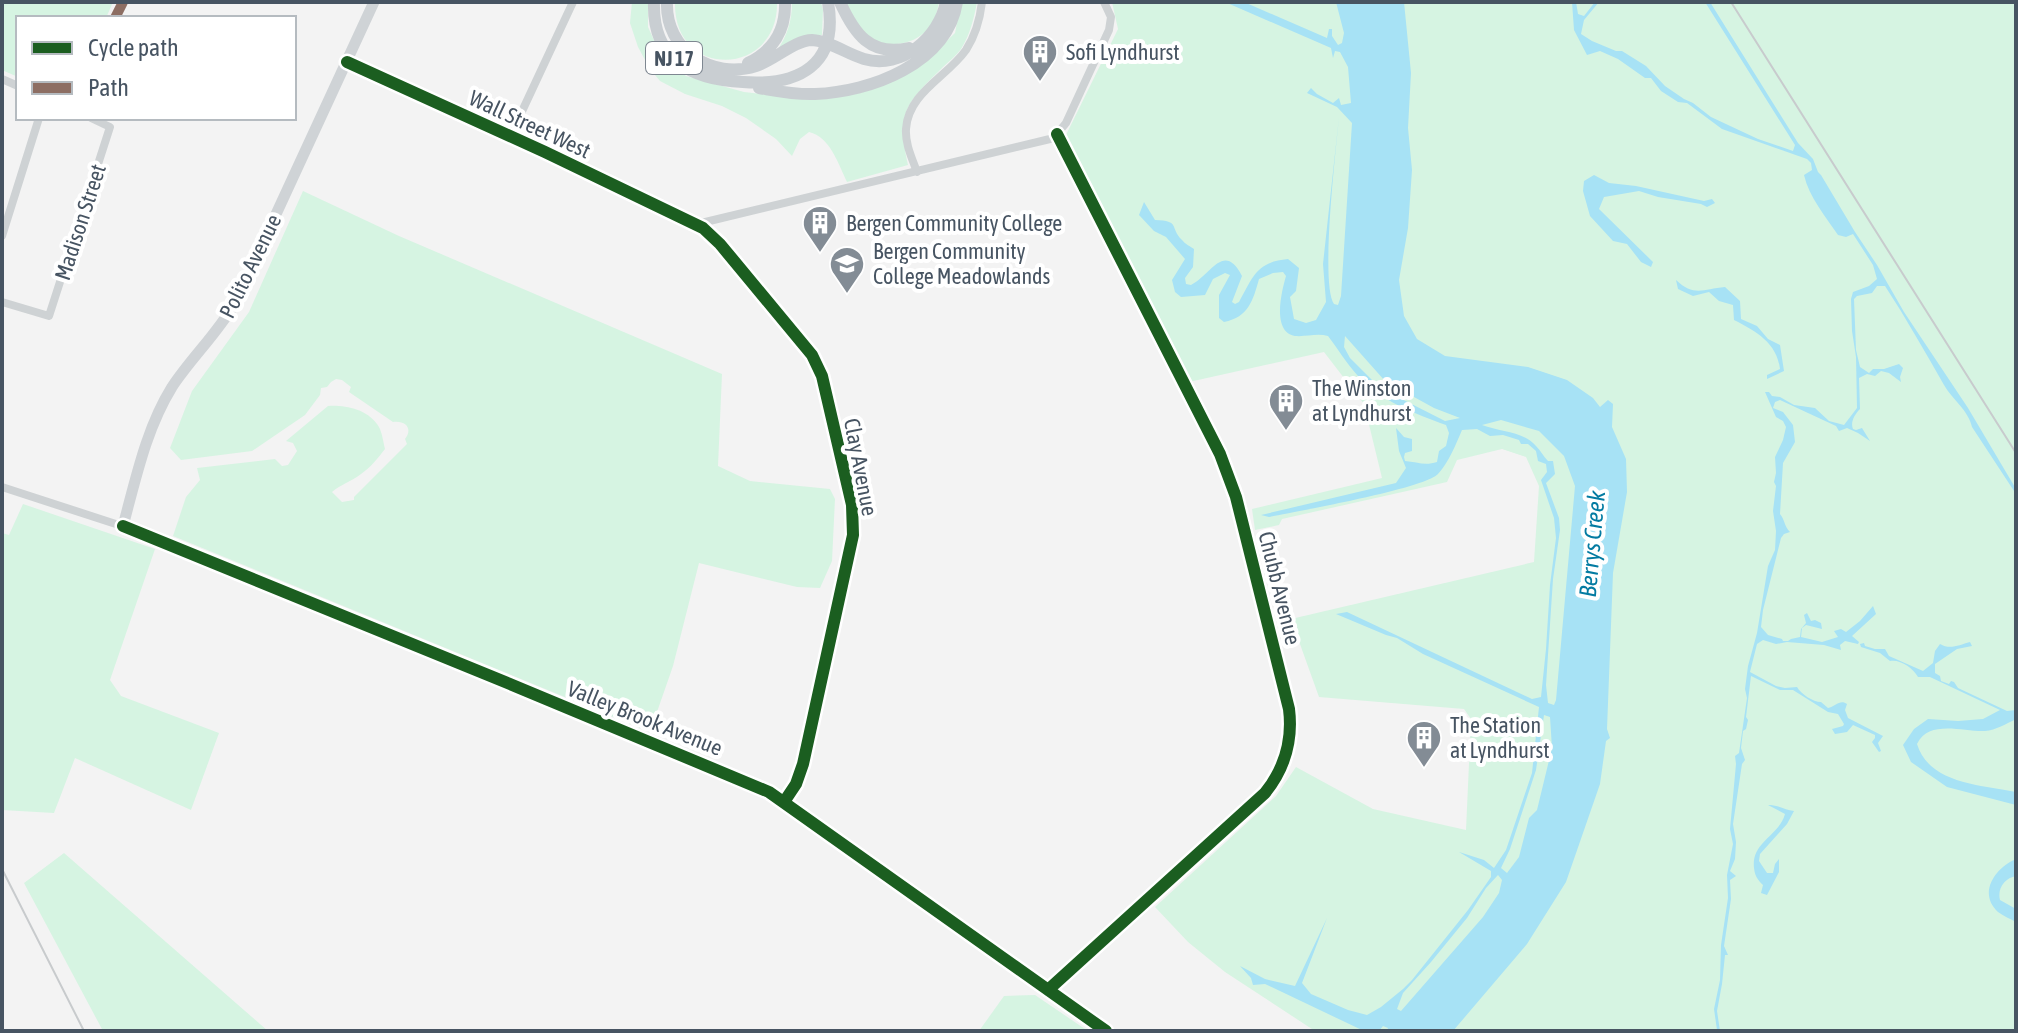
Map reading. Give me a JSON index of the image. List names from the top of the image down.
{
  "streets": {
    "main road": ["NJ 17"],
    "street": [
      "Wall Street West",
      "Madison Street",
      "Polito Avenue",
      "Clay Avenue",
      "Chubb Avenue",
      "Valley Brook Avenue"
    ]
  },
  "crossings": [
    ["Wall Street West", "Polito Avenue"],
    ["Wall Street West", "Clay Avenue"],
    ["Polito Avenue", "Valley Brook Avenue"],
    ["Clay Avenue", "Valley Brook Avenue"],
    ["Chubb Avenue", "Valley Brook Avenue"]
  ],
  "water": ["Berrys Creek"],
  "places": {
    "building": [
      "Sofi Lyndhurst",
      "Bergen Community College",
      "The Winston at Lyndhurst",
      "The Station at Lyndhurst"
    ],
    "school or university": ["Bergen Community College Meadowlands"]
  },
  "legend": ["Cycle path", "Path"]
}
